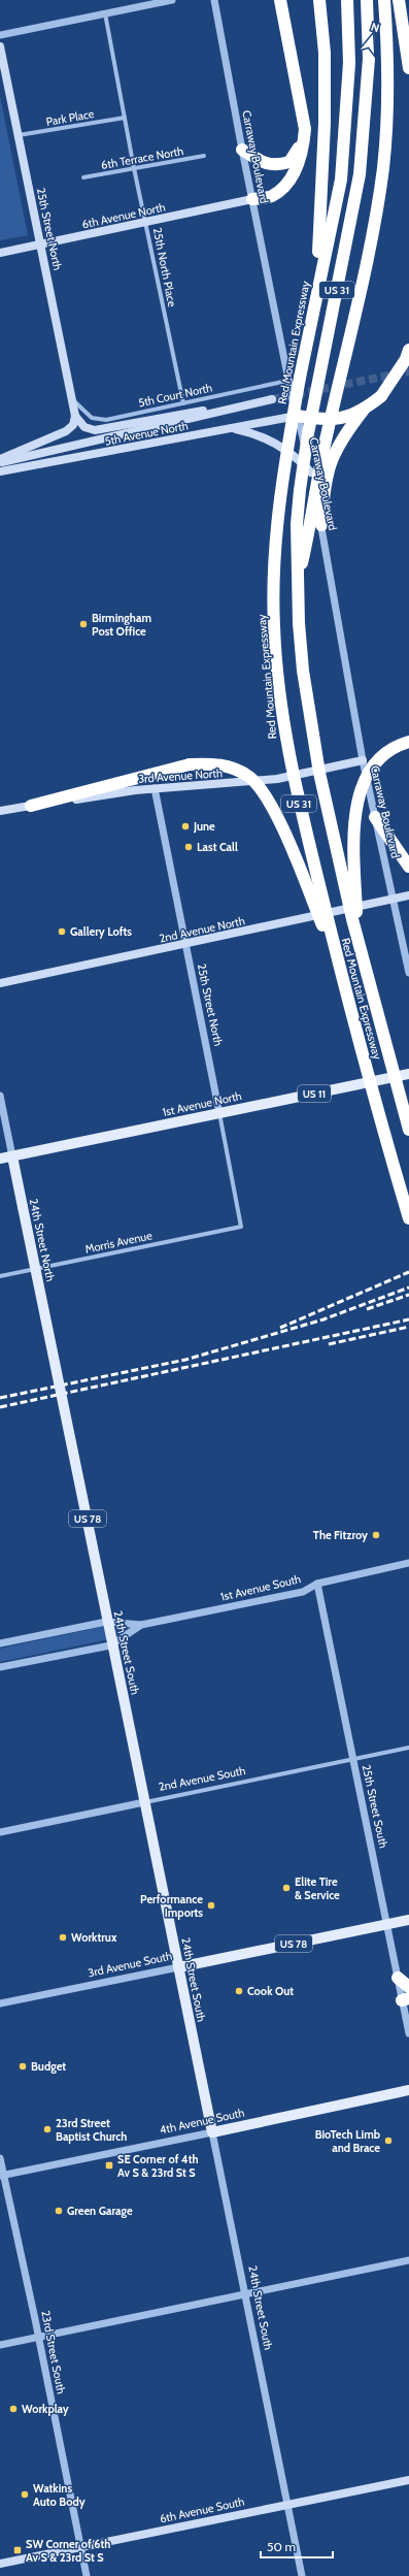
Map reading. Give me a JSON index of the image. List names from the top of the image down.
{
  "streets": {
    "highway": ["US 31", "Red Mountain Expressway"],
    "main road": [
      "6th Avenue North",
      "25th Street North",
      "5th Avenue North",
      "3rd Avenue North",
      "2nd Avenue North",
      "US 11",
      "1st Avenue North",
      "24th Street North",
      "US 78",
      "24th Street South",
      "3rd Avenue South",
      "4th Avenue South",
      "6th Avenue South"
    ],
    "street": [
      "Park Place",
      "Carraway Boulevard",
      "6th Terrace North",
      "25th North Place",
      "5th Court North",
      "Morris Avenue",
      "1st Avenue South",
      "2nd Avenue South",
      "25th Street South",
      "23rd Street South"
    ]
  },
  "crossings": [
    ["Park Place", "25th Street North"],
    ["Park Place", "25th North Place"],
    ["Carraway Boulevard", "6th Avenue North"],
    ["Carraway Boulevard", "Red Mountain Expressway"],
    ["Carraway Boulevard", "5th Court North"],
    ["Carraway Boulevard", "5th Avenue North"],
    ["Carraway Boulevard", "3rd Avenue North"],
    ["Carraway Boulevard", "2nd Avenue North"],
    ["6th Terrace North", "25th North Place"],
    ["6th Avenue North", "25th Street North"],
    ["6th Avenue North", "25th North Place"],
    ["25th Street North", "5th Court North"],
    ["25th Street North", "5th Avenue North"],
    ["25th Street North", "3rd Avenue North"],
    ["25th Street North", "2nd Avenue North"],
    ["25th Street North", "1st Avenue North"],
    ["25th Street North", "Morris Avenue"],
    ["25th North Place", "5th Court North"],
    ["Red Mountain Expressway", "5th Court North"],
    ["1st Avenue North", "24th Street North"],
    ["24th Street North", "24th Street South"],
    ["1st Avenue South", "25th Street South"],
    ["24th Street South", "2nd Avenue South"],
    ["24th Street South", "3rd Avenue South"],
    ["24th Street South", "4th Avenue South"],
    ["24th Street South", "6th Avenue South"],
    ["2nd Avenue South", "25th Street South"],
    ["25th Street South", "3rd Avenue South"],
    ["4th Avenue South", "23rd Street South"],
    ["23rd Street South", "6th Avenue South"]
  ],
  "places": {
    "other": [
      "Birmingham Post Office",
      "June",
      "Last Call",
      "Gallery Lofts",
      "The Fitzroy",
      "Elite Tire & Service",
      "Performance Imports",
      "Worktrux",
      "Cook Out",
      "Budget",
      "23rd Street Baptist Church",
      "BioTech Limb and Brace",
      "Green Garage",
      "Workplay",
      "Watkins Auto Body"
    ],
    "transit": ["SE Corner of 4th Av S & 23rd St S", "SW Corner of 6th Av S & 23rd St S"]
  },
  "scale_bar": "50 m",
  "north": "top"
}
